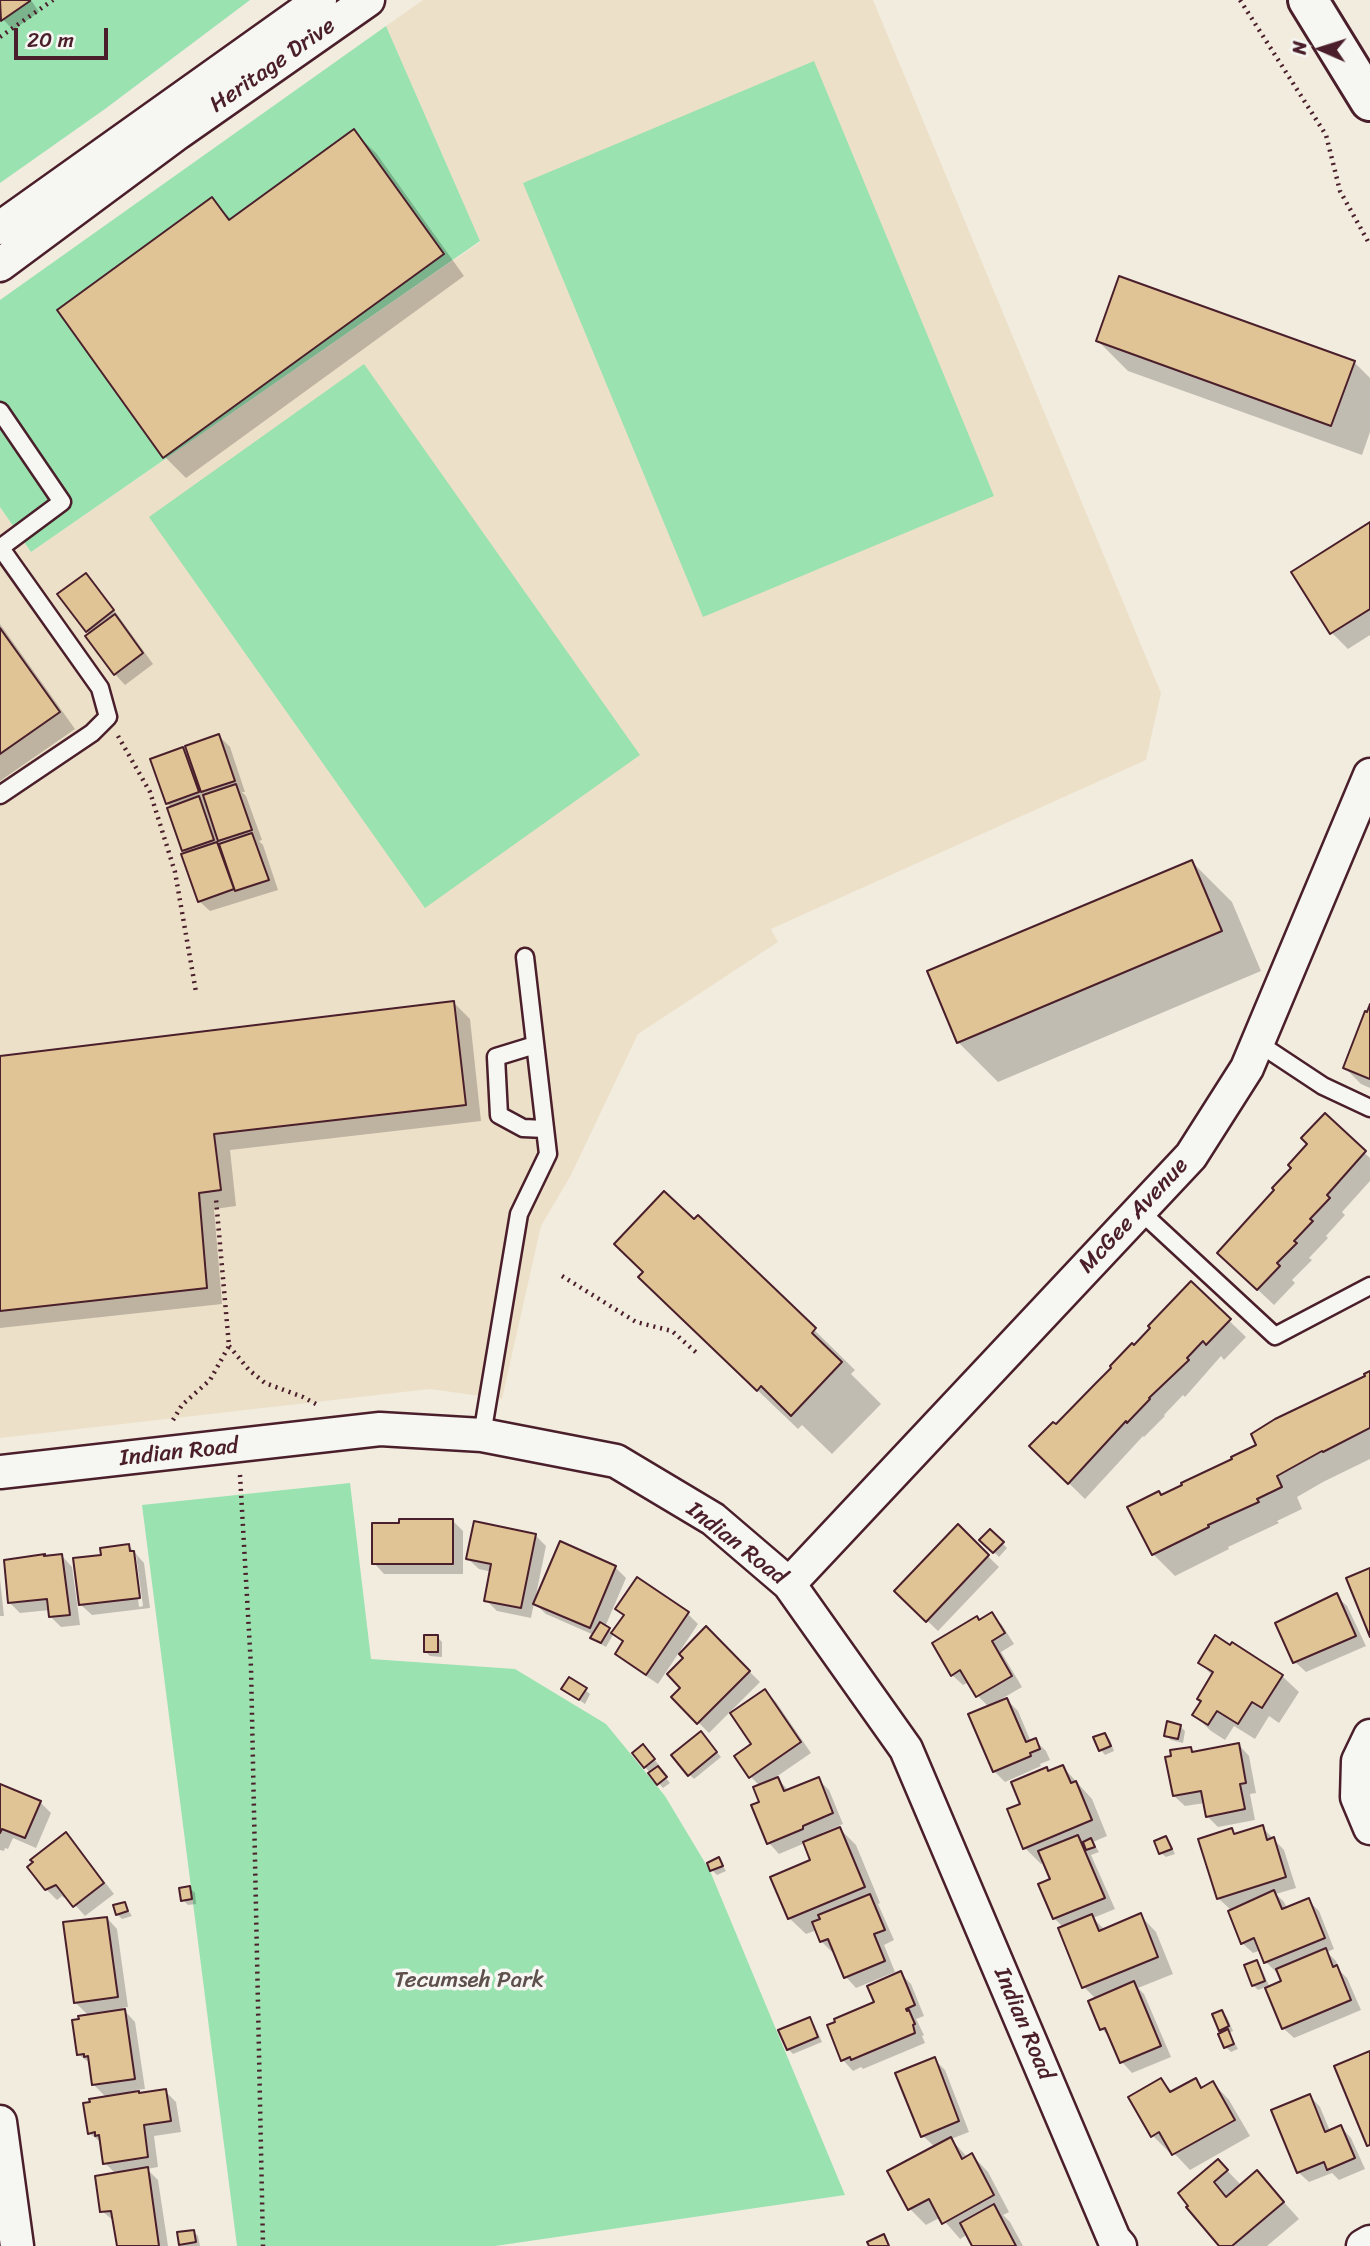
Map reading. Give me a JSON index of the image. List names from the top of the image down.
{
  "streets": {
    "street": ["Heritage Drive", "McGee Avenue", "Indian Road"]
  },
  "crossings": [
    ["McGee Avenue", "Indian Road"]
  ],
  "parks": ["Tecumseh Park"],
  "scale_bar": "20 m",
  "north": "left"
}
